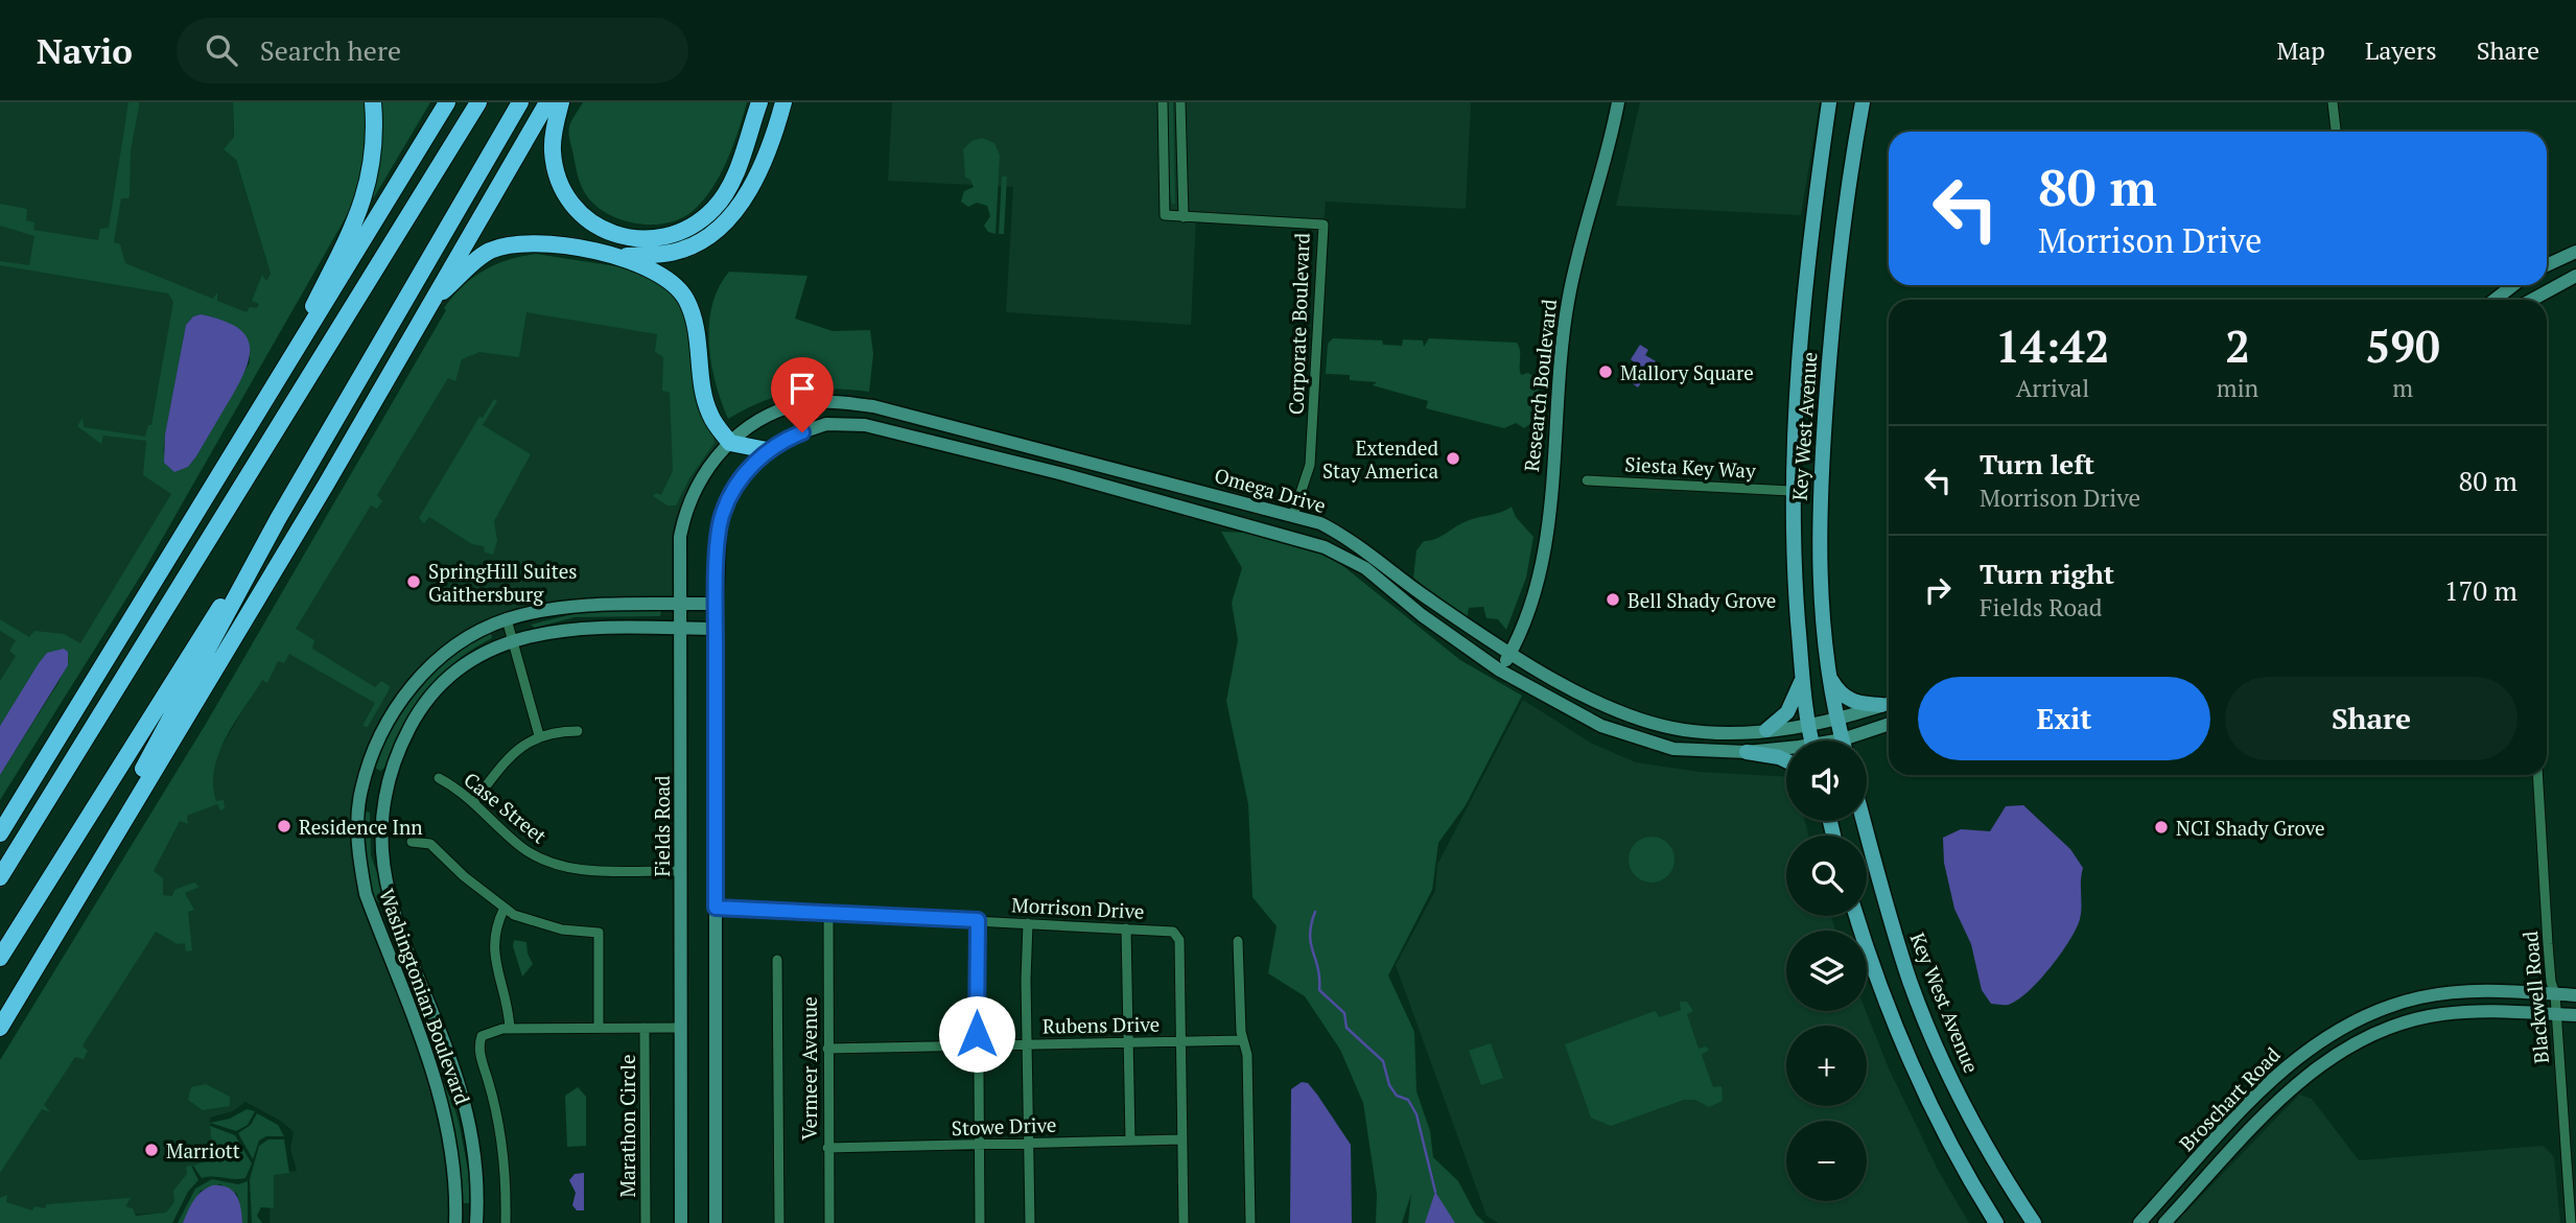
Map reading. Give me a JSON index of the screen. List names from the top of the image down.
{
  "streets": {
    "main road": [
      "Research Boulevard",
      "Key West Avenue",
      "Omega Drive",
      "Fields Road",
      "Washingtonian Boulevard",
      "Broschart Road"
    ],
    "street": [
      "Corporate Boulevard",
      "Siesta Key Way",
      "Case Street",
      "Morrison Drive",
      "Blackwell Road",
      "Rubens Drive",
      "Vermeer Avenue",
      "Marathon Circle",
      "Stowe Drive"
    ]
  },
  "crossings": [
    ["Corporate Boulevard", "Omega Drive"],
    ["Research Boulevard", "Omega Drive"],
    ["Key West Avenue", "Siesta Key Way"],
    ["Key West Avenue", "Omega Drive"],
    ["Omega Drive", "Fields Road"],
    ["Case Street", "Fields Road"],
    ["Fields Road", "Washingtonian Boulevard"],
    ["Fields Road", "Marathon Circle"],
    ["Morrison Drive", "Rubens Drive"],
    ["Morrison Drive", "Vermeer Avenue"],
    ["Blackwell Road", "Broschart Road"],
    ["Rubens Drive", "Vermeer Avenue"],
    ["Vermeer Avenue", "Stowe Drive"]
  ],
  "places": [
    "Mallory Square",
    "Extended Stay America",
    "SpringHill Suites Gaithersburg",
    "Bell Shady Grove",
    "Residence Inn",
    "NCI Shady Grove",
    "Marriott"
  ],
  "page": {
    "header": "Navio",
    "search": "Search here",
    "nav": ["Map", "Layers", "Share"],
    "turn": ["80 m", "Morrison Drive"],
    "eta": [
      "14:42",
      "Arrival",
      "2",
      "min",
      "590",
      "m"
    ],
    "list": [
      {
        "name": "Turn left",
        "note": "Morrison Drive",
        "value": "80 m"
      },
      {
        "name": "Turn right",
        "note": "Fields Road",
        "value": "170 m"
      }
    ],
    "buttons": ["Exit", "Share"],
    "map_buttons": ["+", "−"]
  }
}
